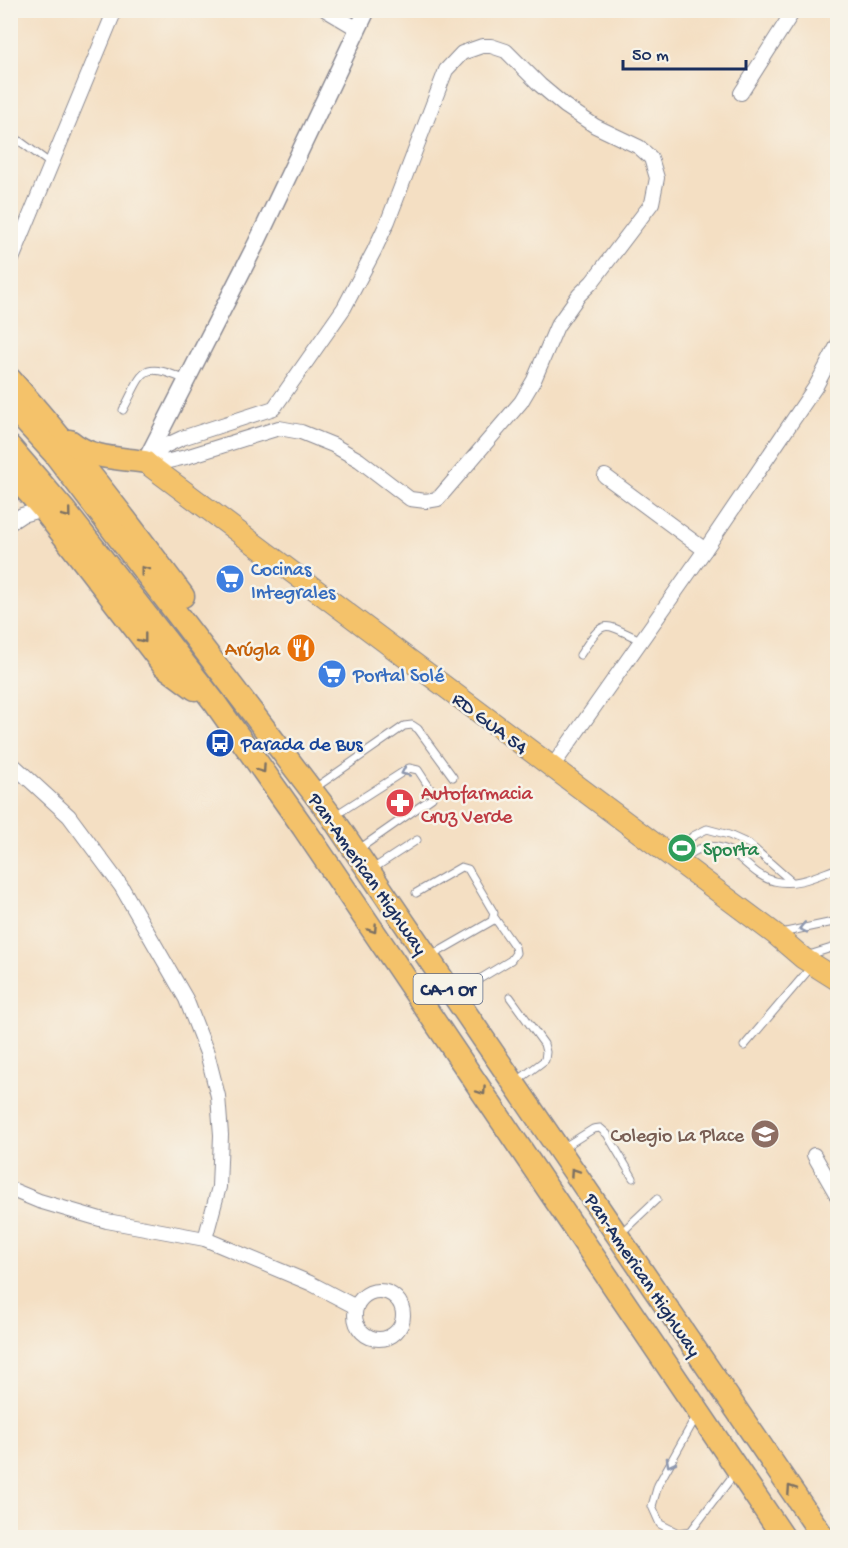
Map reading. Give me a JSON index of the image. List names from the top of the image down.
{
  "streets": {
    "highway": ["Pan-American Highway", "CA-1 Or"],
    "main road": ["RD GUA 54"]
  },
  "places": {
    "supermarket": ["Cocinas Integrales", "Portal Solé"],
    "restaurant": ["Arúgla"],
    "bus stop": ["Parada de Bus"],
    "pharmacy": ["Autofarmacia Cruz Verde"],
    "sports": ["Sporta"],
    "school or university": ["Colegio La Place"]
  },
  "scale_bar": "50 m"
}
